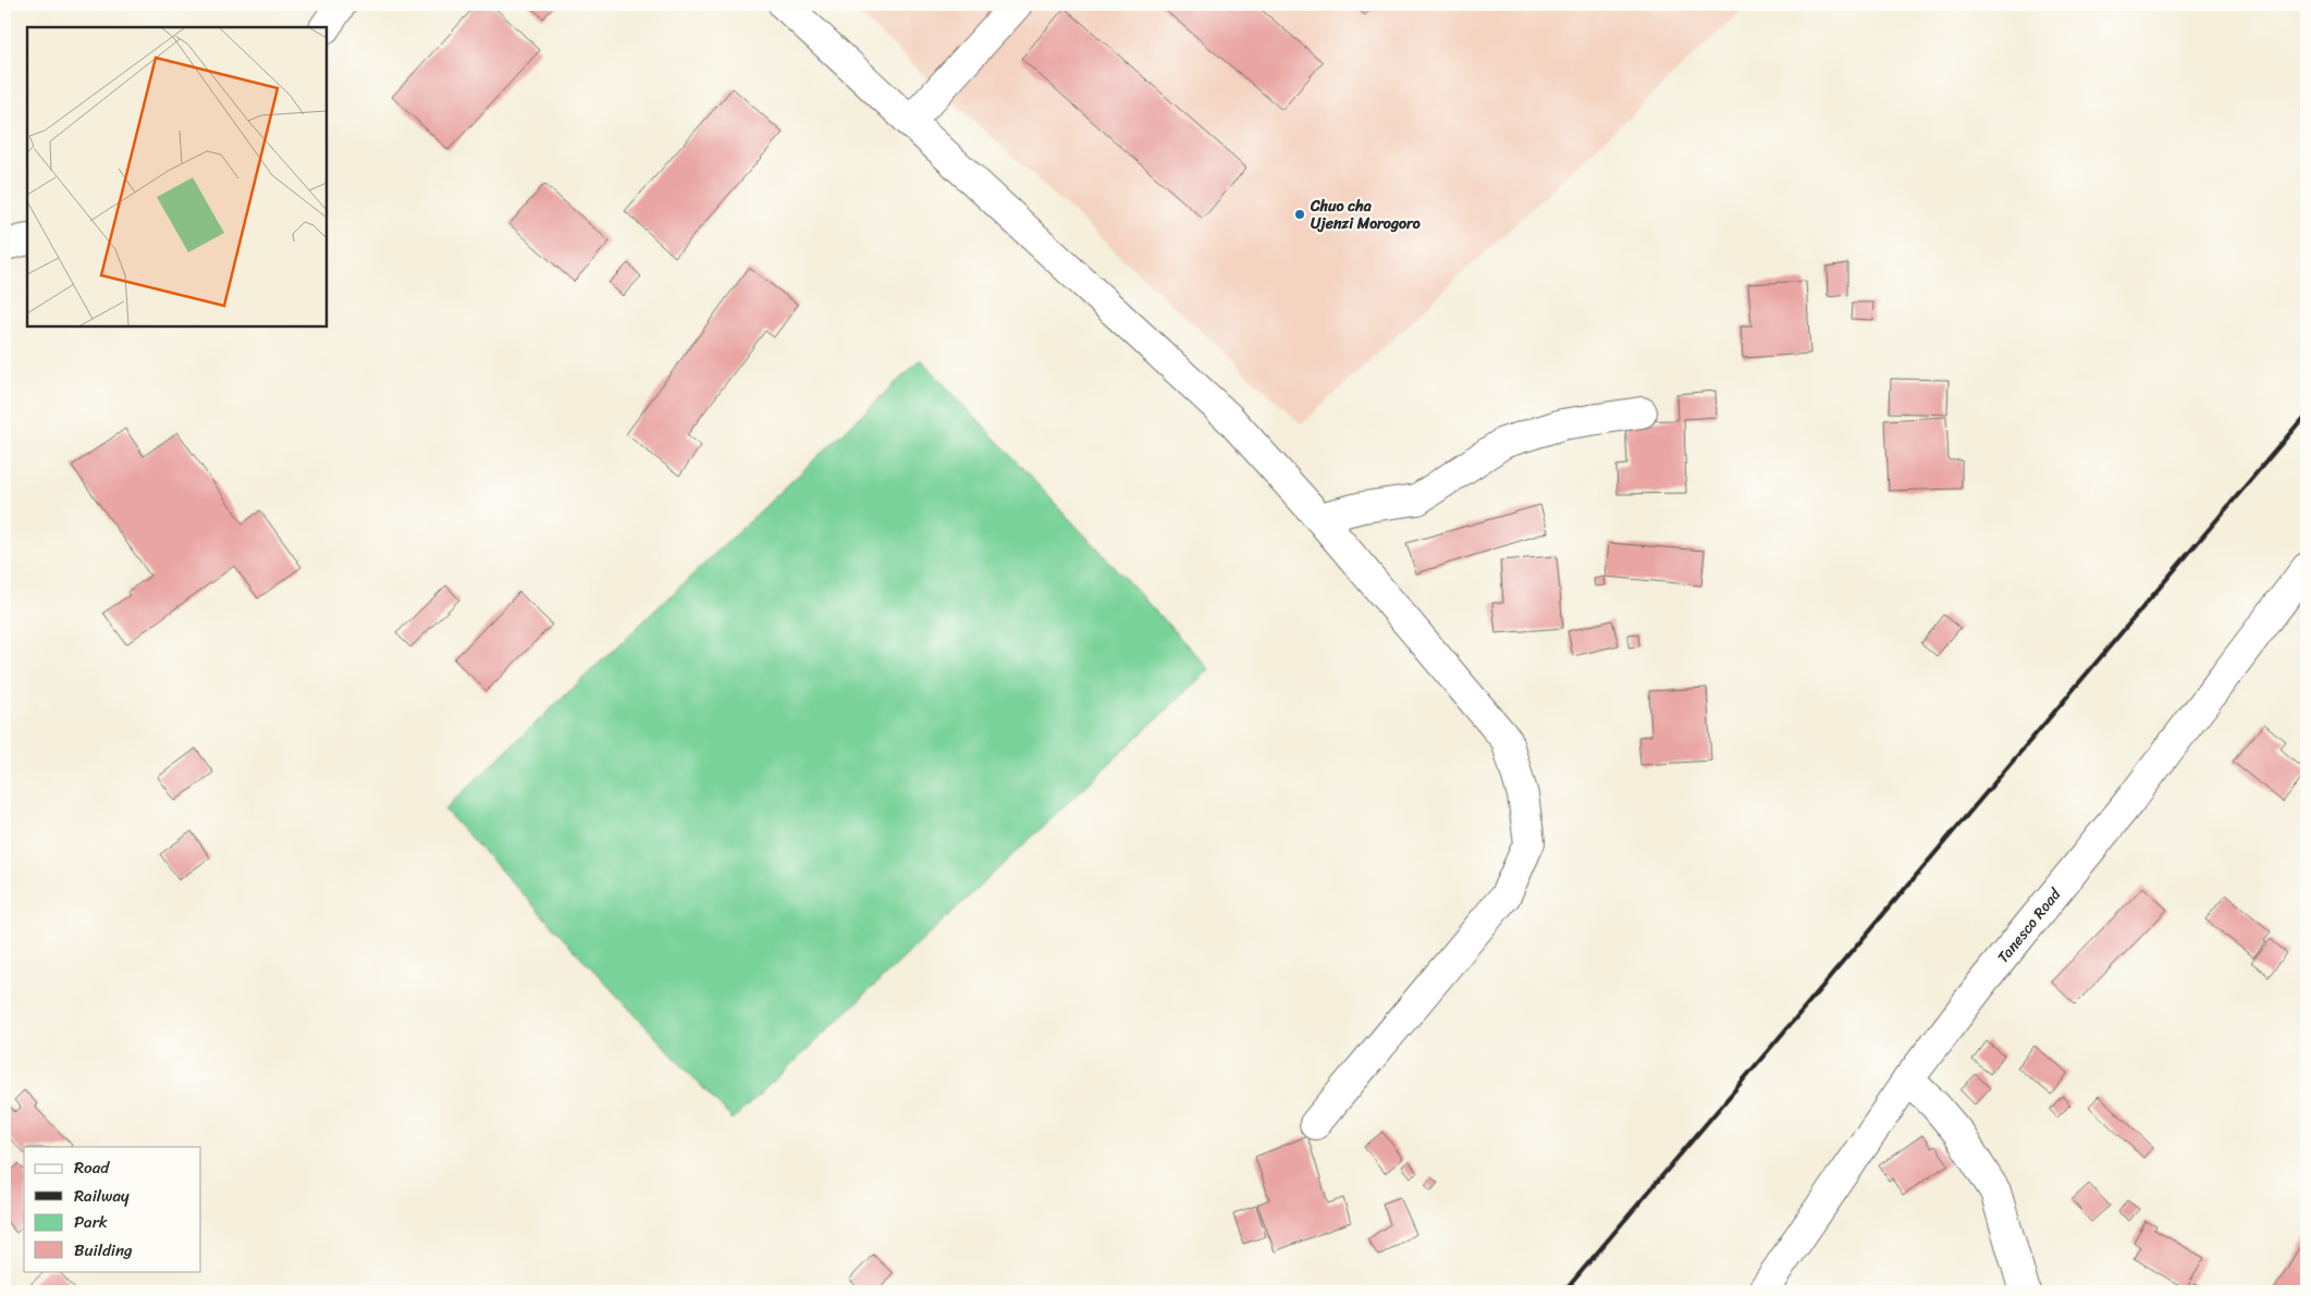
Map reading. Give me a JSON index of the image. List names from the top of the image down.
{
  "streets": {
    "street": ["Tanesco Road"]
  },
  "places": ["Chuo cha Ujenzi Morogoro"],
  "legend": [
    "Road",
    "Railway",
    "Park",
    "Building"
  ]
}
